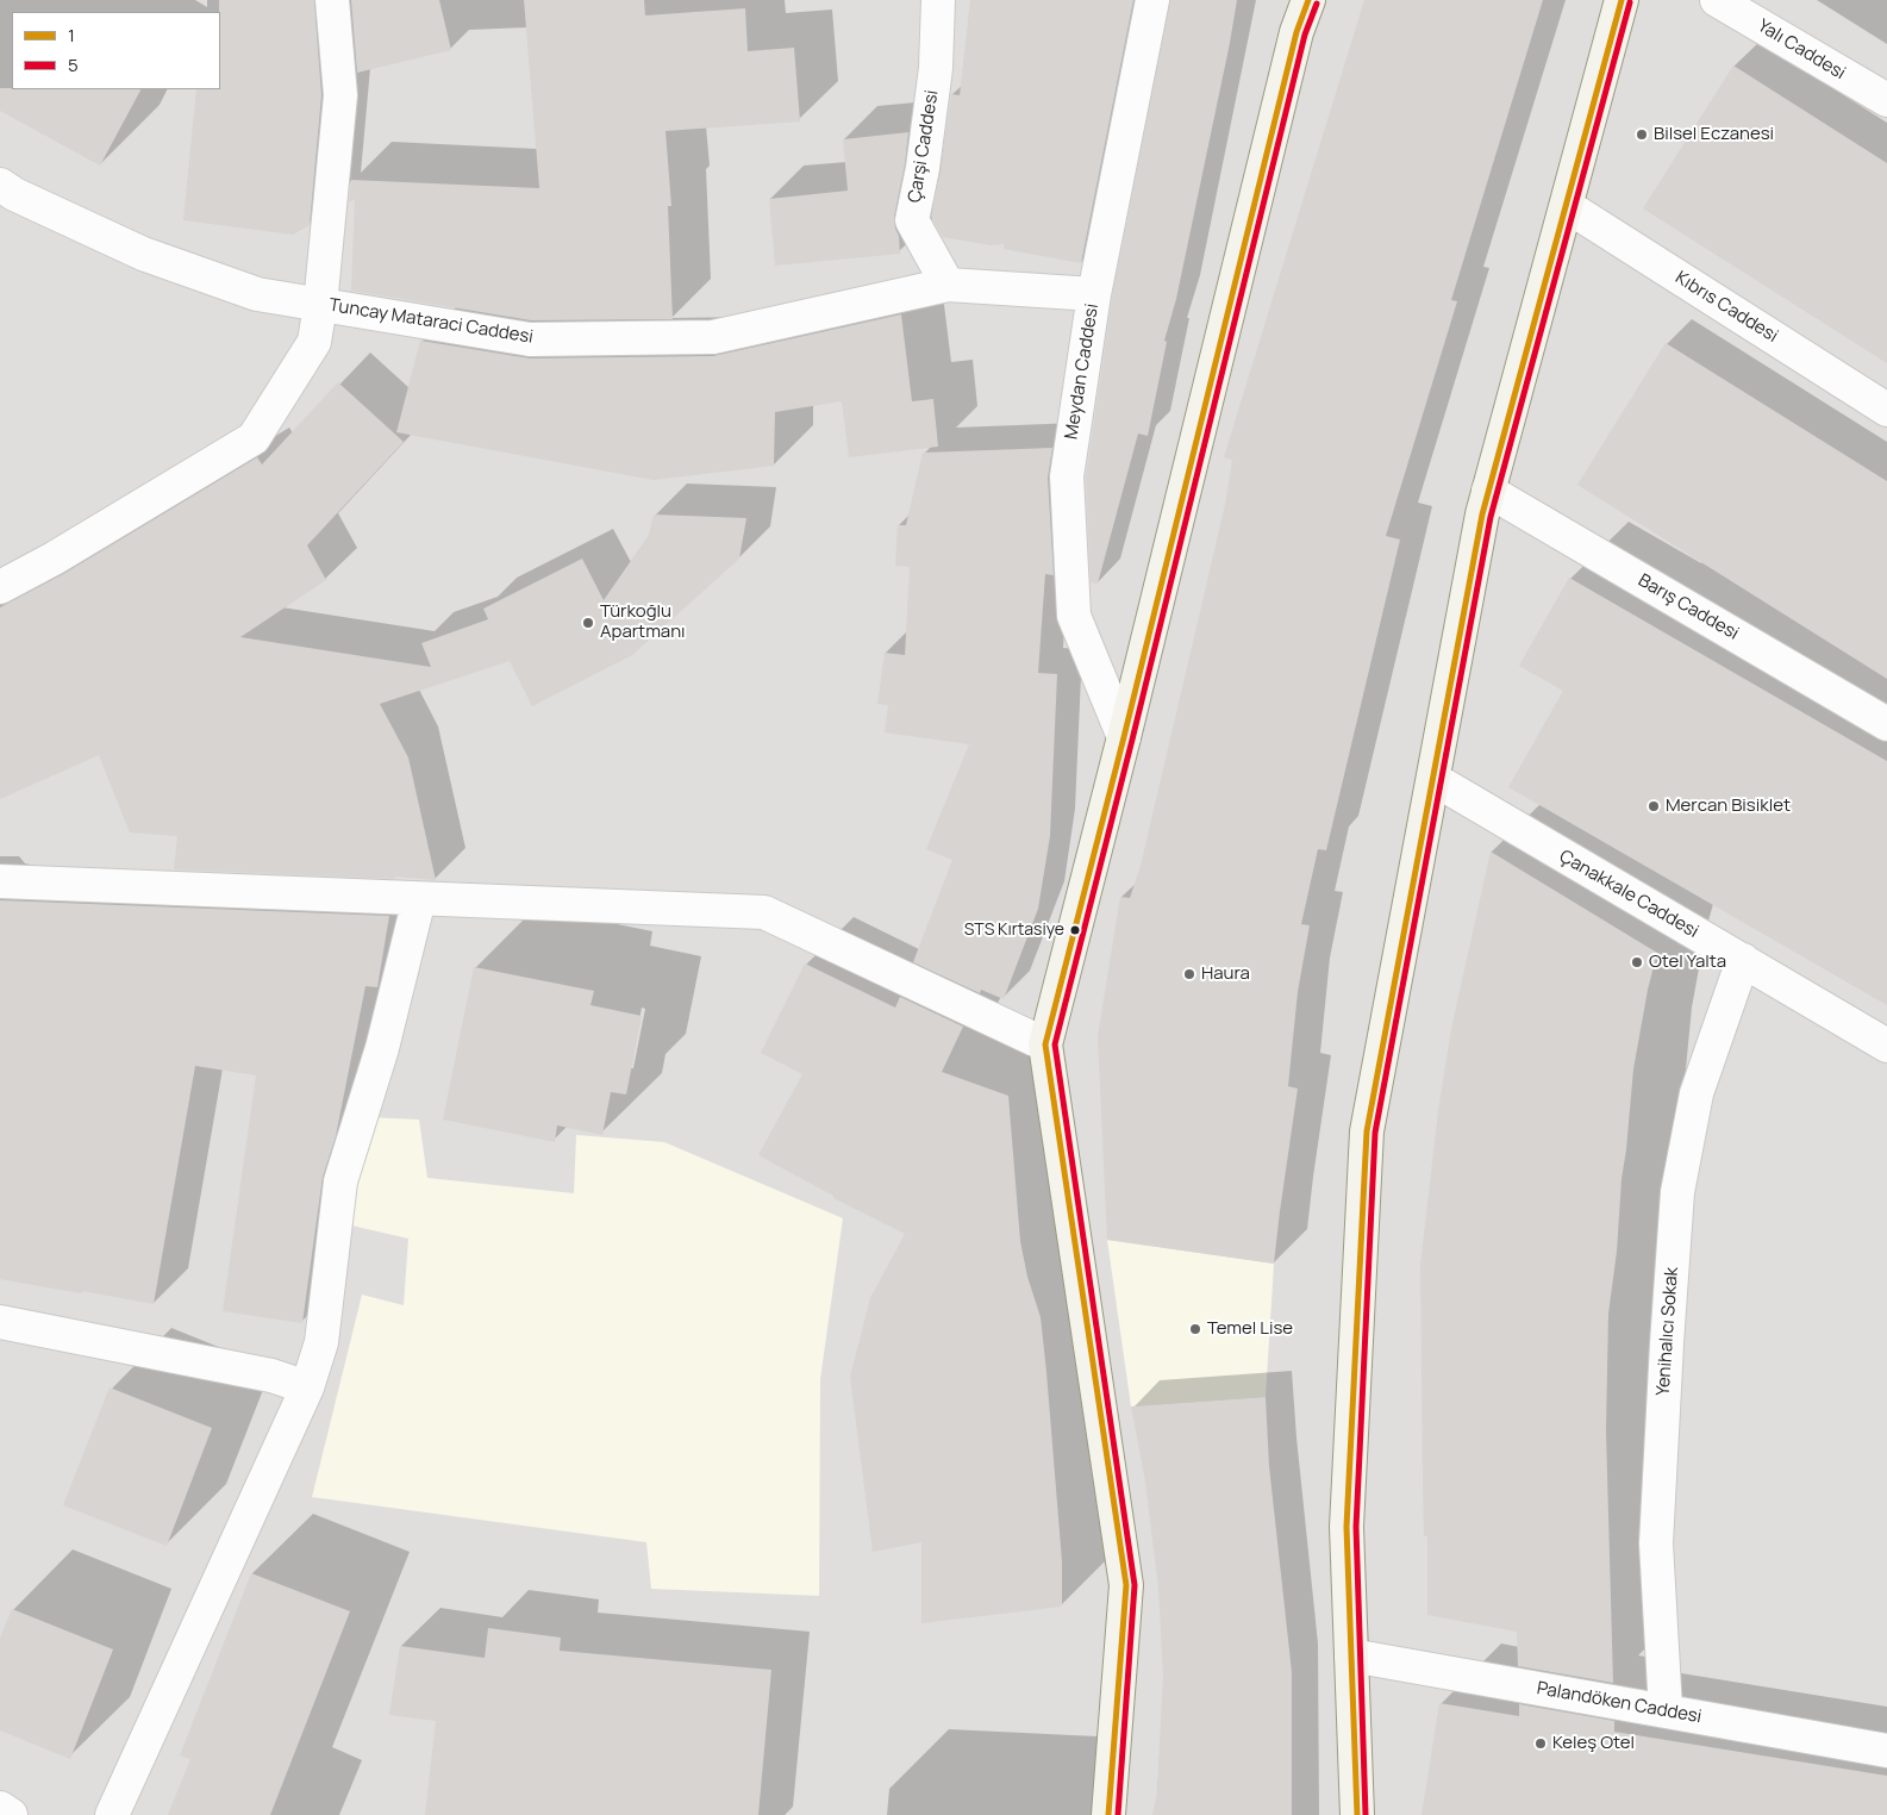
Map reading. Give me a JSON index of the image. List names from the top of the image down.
{
  "streets": {
    "street": [
      "Yalı Caddesi",
      "Çarşi Caddesi",
      "Kıbrıs Caddesi",
      "Tuncay Mataraci Caddesi",
      "Meydan Caddesi",
      "Barış Caddesi",
      "Çanakkale Caddesi",
      "Yenihalıcı Sokak",
      "Palandöken Caddesi"
    ]
  },
  "crossings": [
    ["Çarşi Caddesi", "Tuncay Mataraci Caddesi"],
    ["Tuncay Mataraci Caddesi", "Meydan Caddesi"],
    ["Çanakkale Caddesi", "Yenihalıcı Sokak"],
    ["Yenihalıcı Sokak", "Palandöken Caddesi"]
  ],
  "places": [
    "Bilsel Eczanesi",
    "Türkoğlu Apartmanı",
    "Mercan Bisiklet",
    "STS Kırtasiye",
    "Otel Yalta",
    "Haura",
    "Temel Lise",
    "Keleş Otel"
  ],
  "lines": ["transit line 1", "transit line 5"],
  "legend": ["1", "5"]
}
